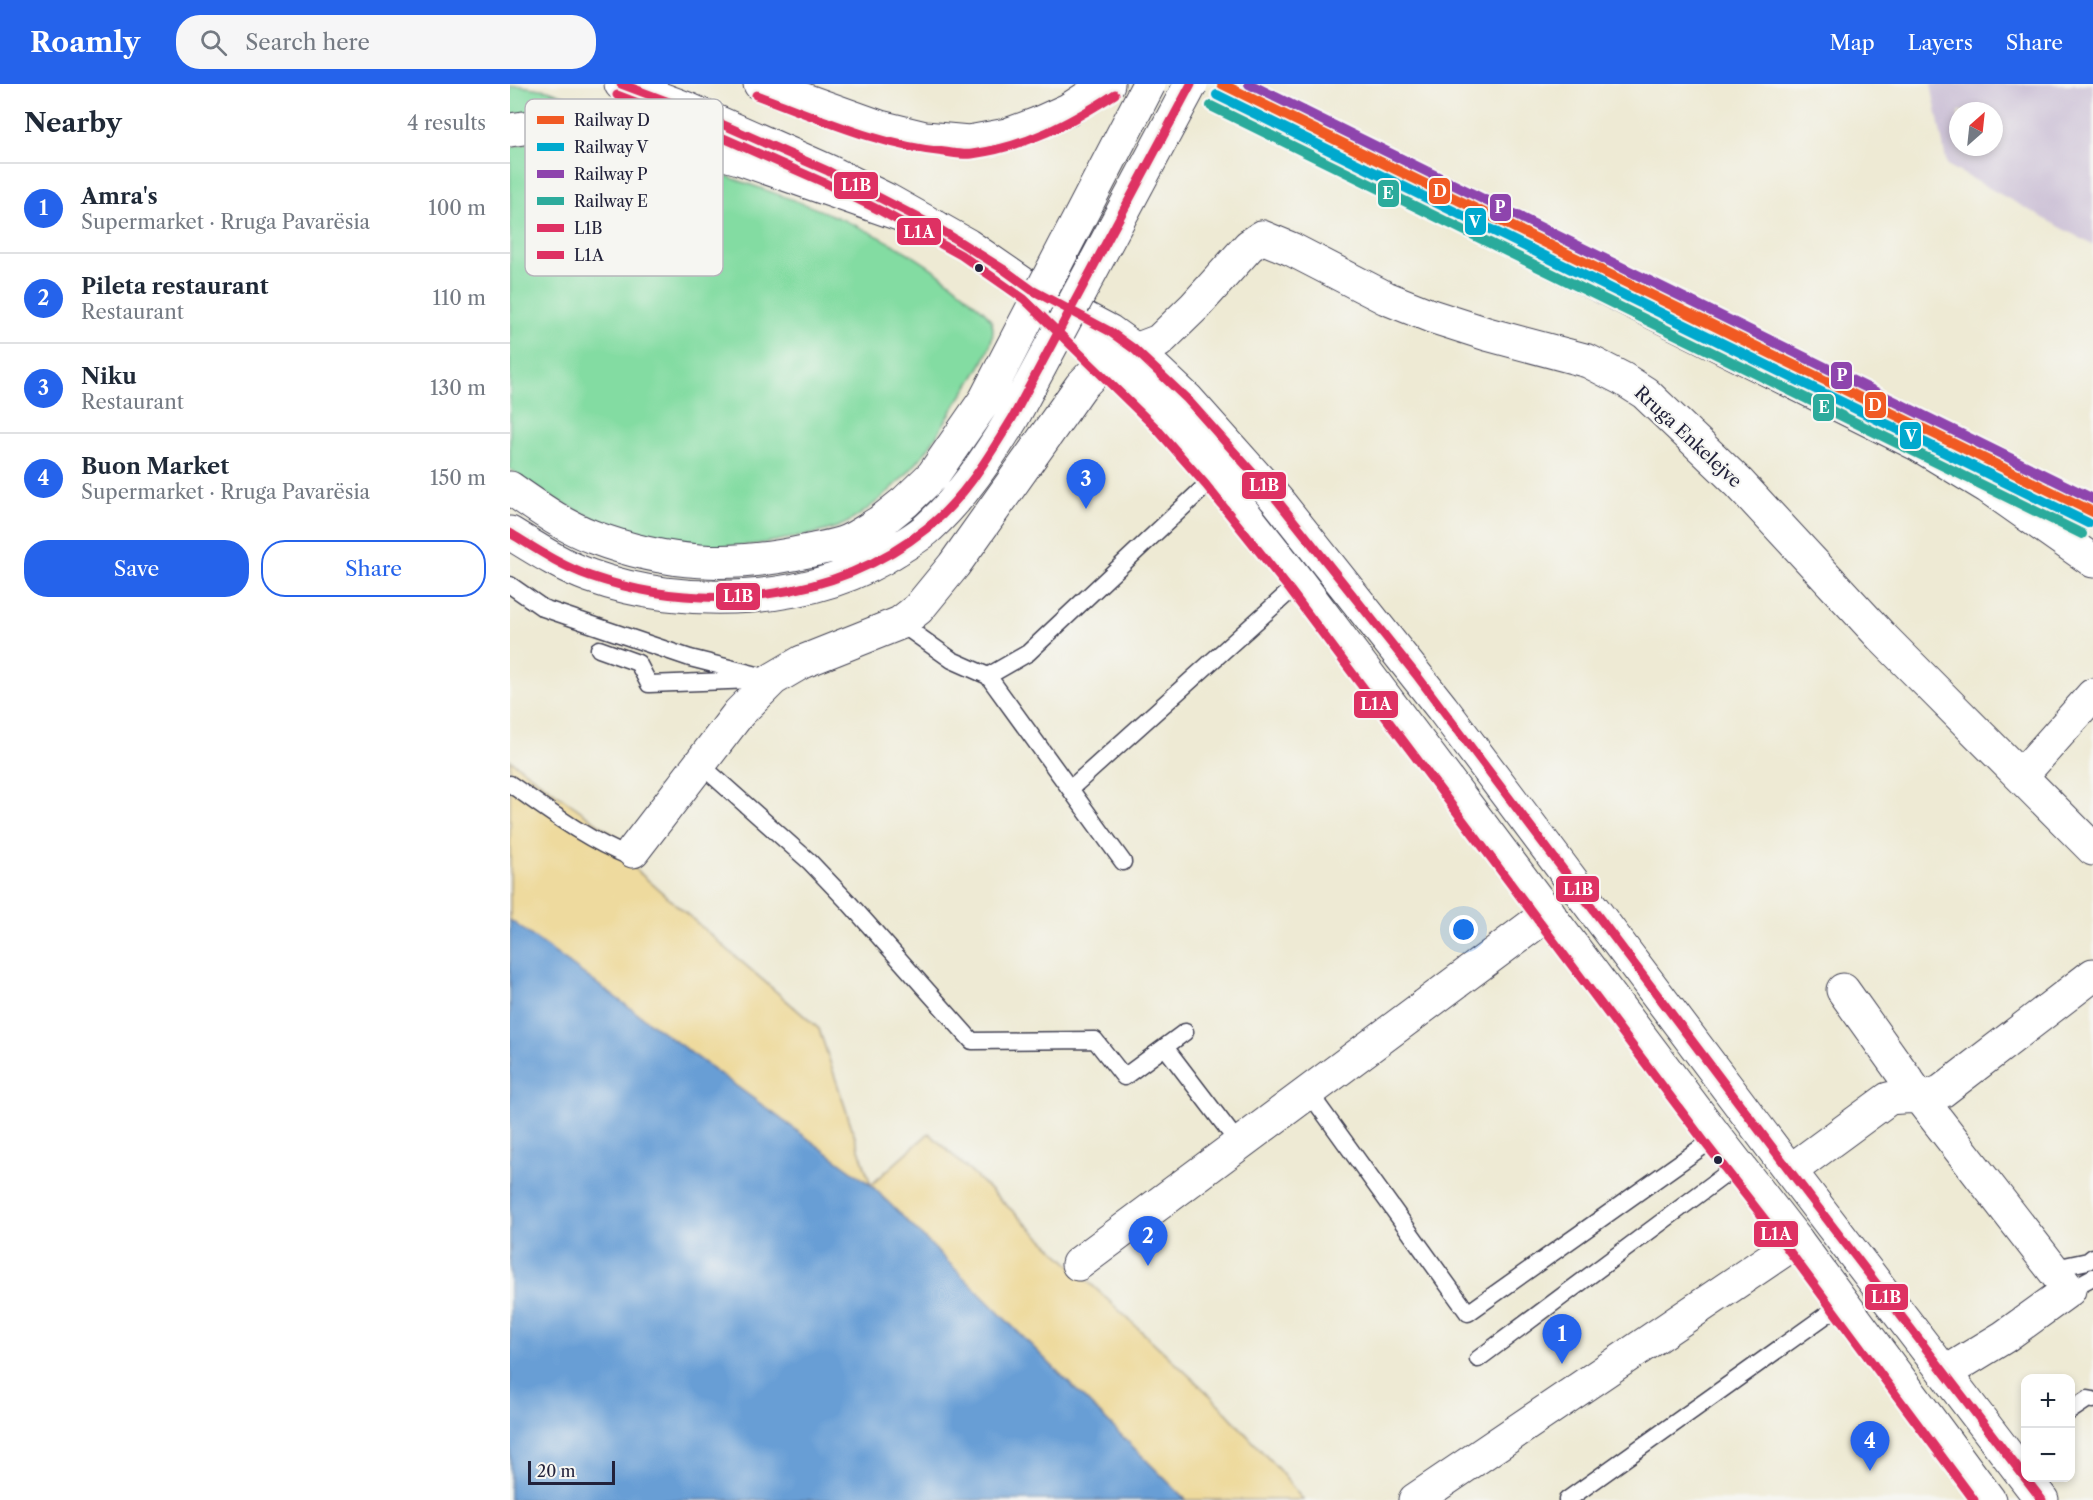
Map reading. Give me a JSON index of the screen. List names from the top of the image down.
{
  "streets": {
    "main road": ["Rruga Enkelejve"]
  },
  "lines": [
    "rail line D",
    "rail line P",
    "transit line L1B",
    "transit line L1A",
    "rail line V",
    "rail line E"
  ],
  "legend": [
    "Railway D",
    "Railway V",
    "Railway P",
    "Railway E",
    "L1B",
    "L1A"
  ],
  "scale_bar": "20 m",
  "north": "top right",
  "page": {
    "header": "Roamly",
    "search": "Search here",
    "nav": ["Map", "Layers", "Share"],
    "heading": ["Nearby", "4 results"],
    "list": [
      {
        "mark": "1",
        "name": "Amra's",
        "note": "Supermarket · Rruga Pavarësia",
        "value": "100 m"
      },
      {
        "mark": "2",
        "name": "Pileta restaurant",
        "note": "Restaurant",
        "value": "110 m"
      },
      {
        "mark": "3",
        "name": "Niku",
        "note": "Restaurant",
        "value": "130 m"
      },
      {
        "mark": "4",
        "name": "Buon Market",
        "note": "Supermarket · Rruga Pavarësia",
        "value": "150 m"
      }
    ],
    "pins": [
      "3",
      "2",
      "1",
      "4"
    ],
    "buttons": ["Save", "Share"],
    "map_buttons": ["+", "−"],
    "scale": "20 m"
  }
}
